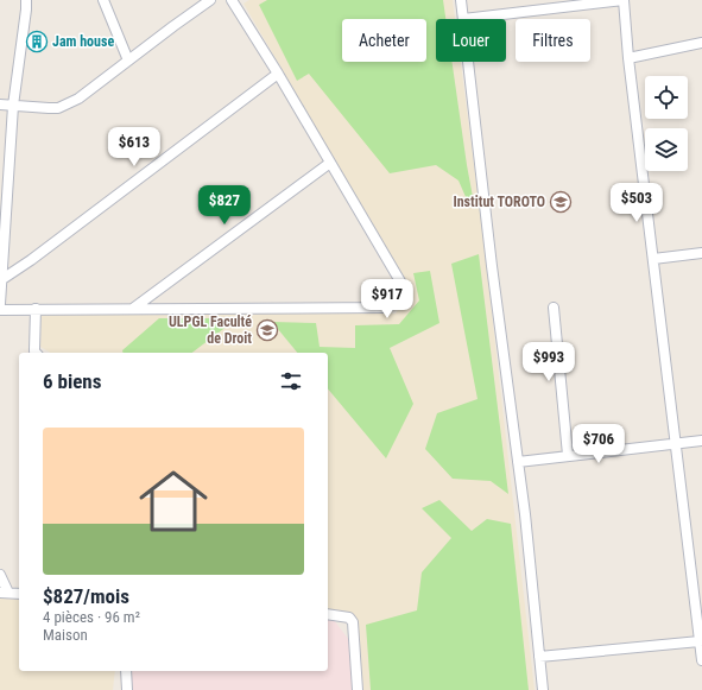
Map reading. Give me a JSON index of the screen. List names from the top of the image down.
{
  "places": {
    "building": ["Jam house"],
    "school or university": ["Institut TOROTO", "ULPGL Faculté de Droit"]
  },
  "page": {
    "chip": ["Acheter", "Louer", "Filtres"],
    "price": [
      "$613",
      "$503",
      "$827",
      "$917",
      "$993",
      "$706"
    ],
    "heading": "6 biens",
    "list": [
      {
        "name": "$827/mois",
        "note": "4 pièces · 96 m² · Maison"
      }
    ]
  }
}
